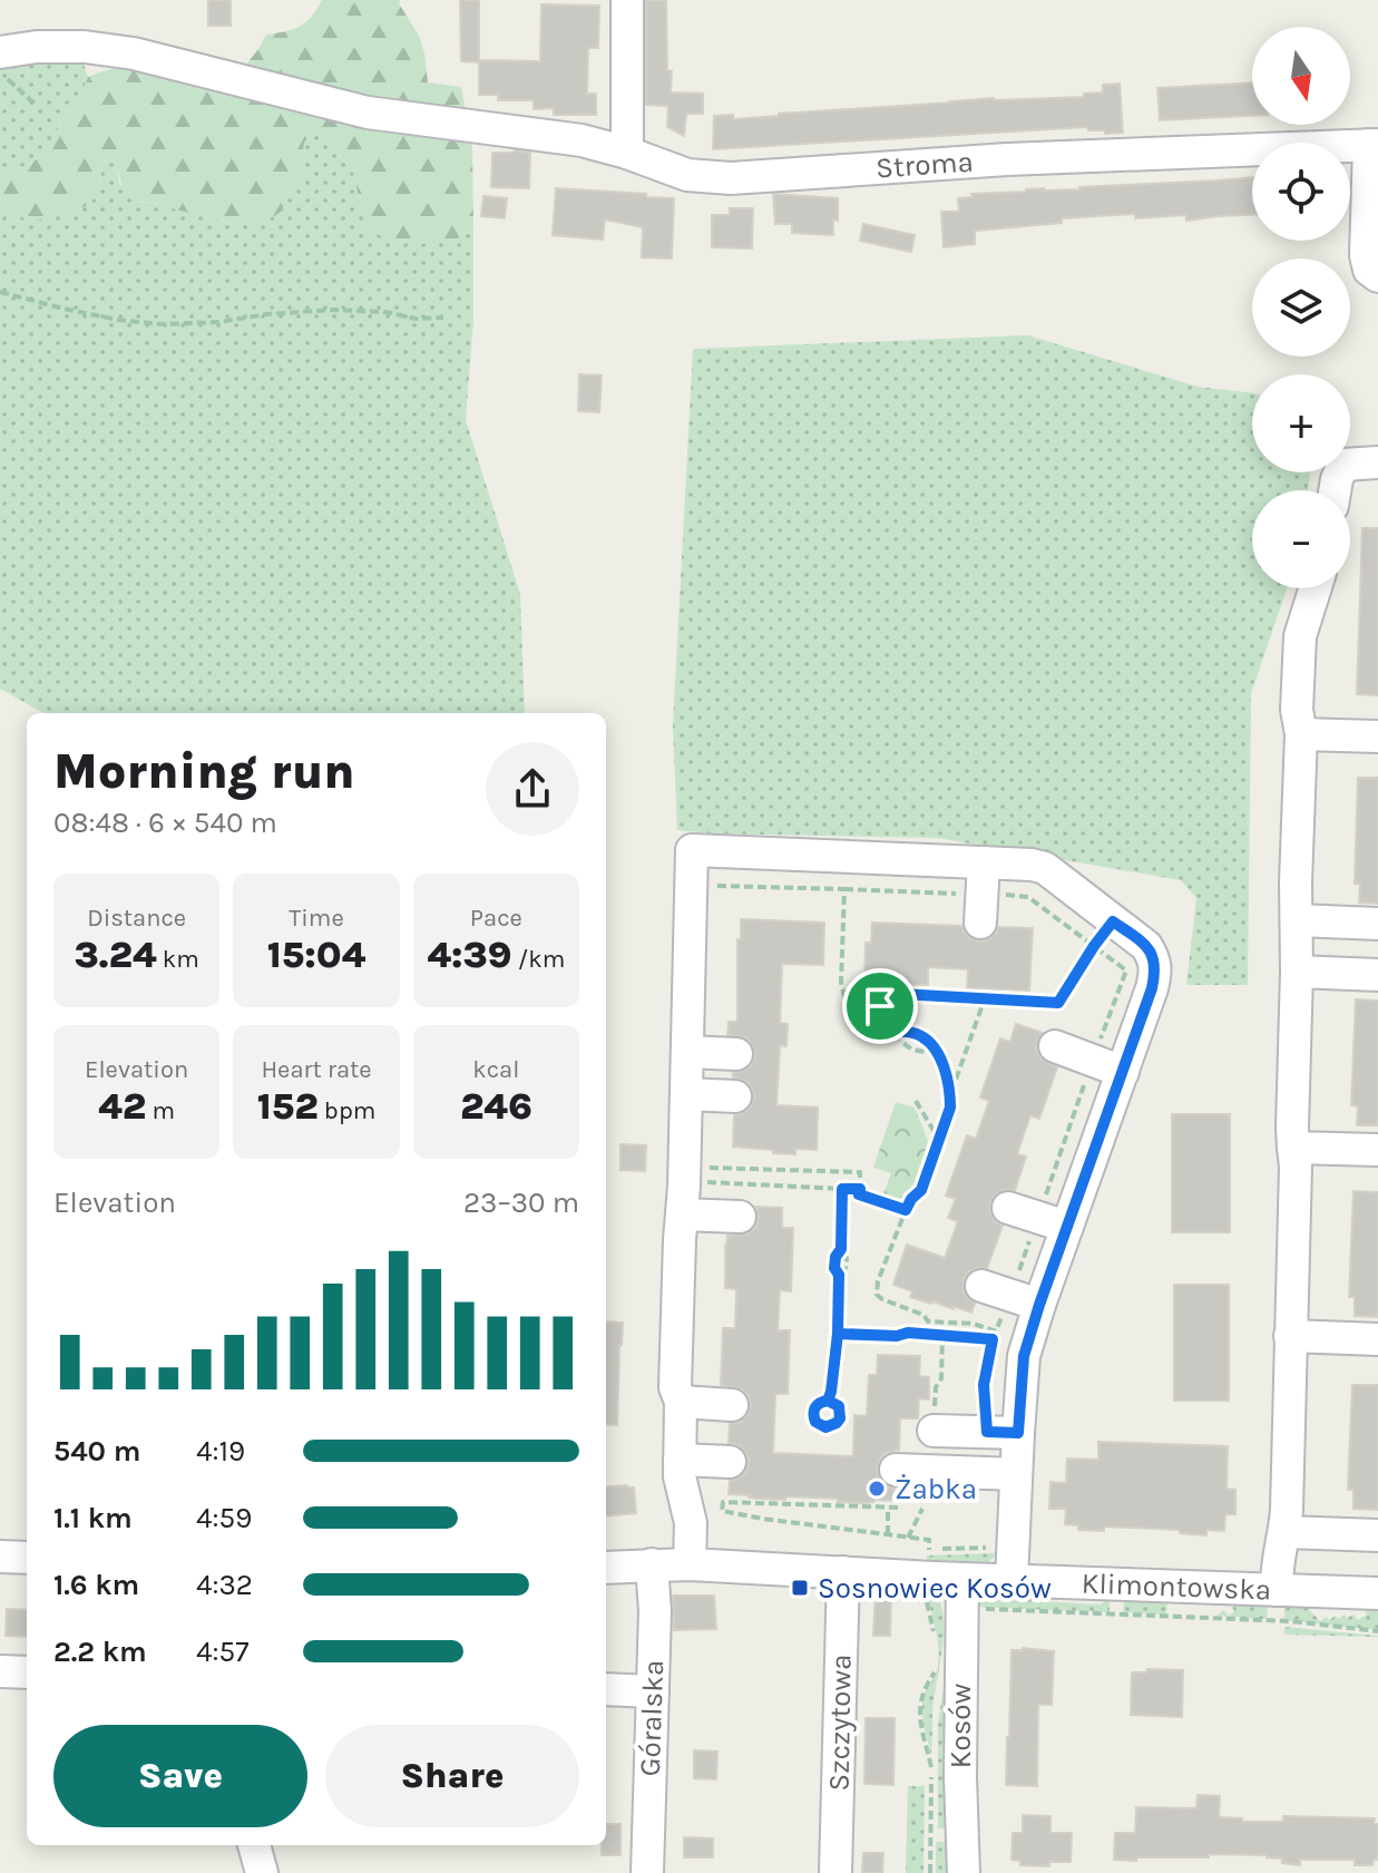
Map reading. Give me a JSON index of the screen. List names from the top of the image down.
{
  "streets": {
    "street": [
      "Stroma",
      "Klimontowska",
      "Góralska",
      "Szczytowa",
      "Kosów"
    ]
  },
  "crossings": [
    ["Klimontowska", "Góralska"],
    ["Klimontowska", "Szczytowa"],
    ["Klimontowska", "Kosów"]
  ],
  "places": {
    "other": ["Żabka"],
    "transit": ["Sosnowiec Kosów"]
  },
  "north": "bottom",
  "page": {
    "map_buttons": ["+", "−"],
    "heading": ["Morning run", "08:48 · 6 × 540 m"],
    "stats": [
      ["Distance", "3.24 km"],
      ["Time", "15:04"],
      ["Pace", "4:39 /km"],
      ["Elevation", "42 m"],
      ["Heart rate", "152 bpm"],
      ["kcal", "246"]
    ],
    "chart": ["Elevation", "23–30 m"],
    "list": [
      {
        "name": "540 m",
        "note": "4:19"
      },
      {
        "name": "1.1 km",
        "note": "4:59"
      },
      {
        "name": "1.6 km",
        "note": "4:32"
      },
      {
        "name": "2.2 km",
        "note": "4:57"
      }
    ],
    "buttons": ["Save", "Share"]
  }
}
